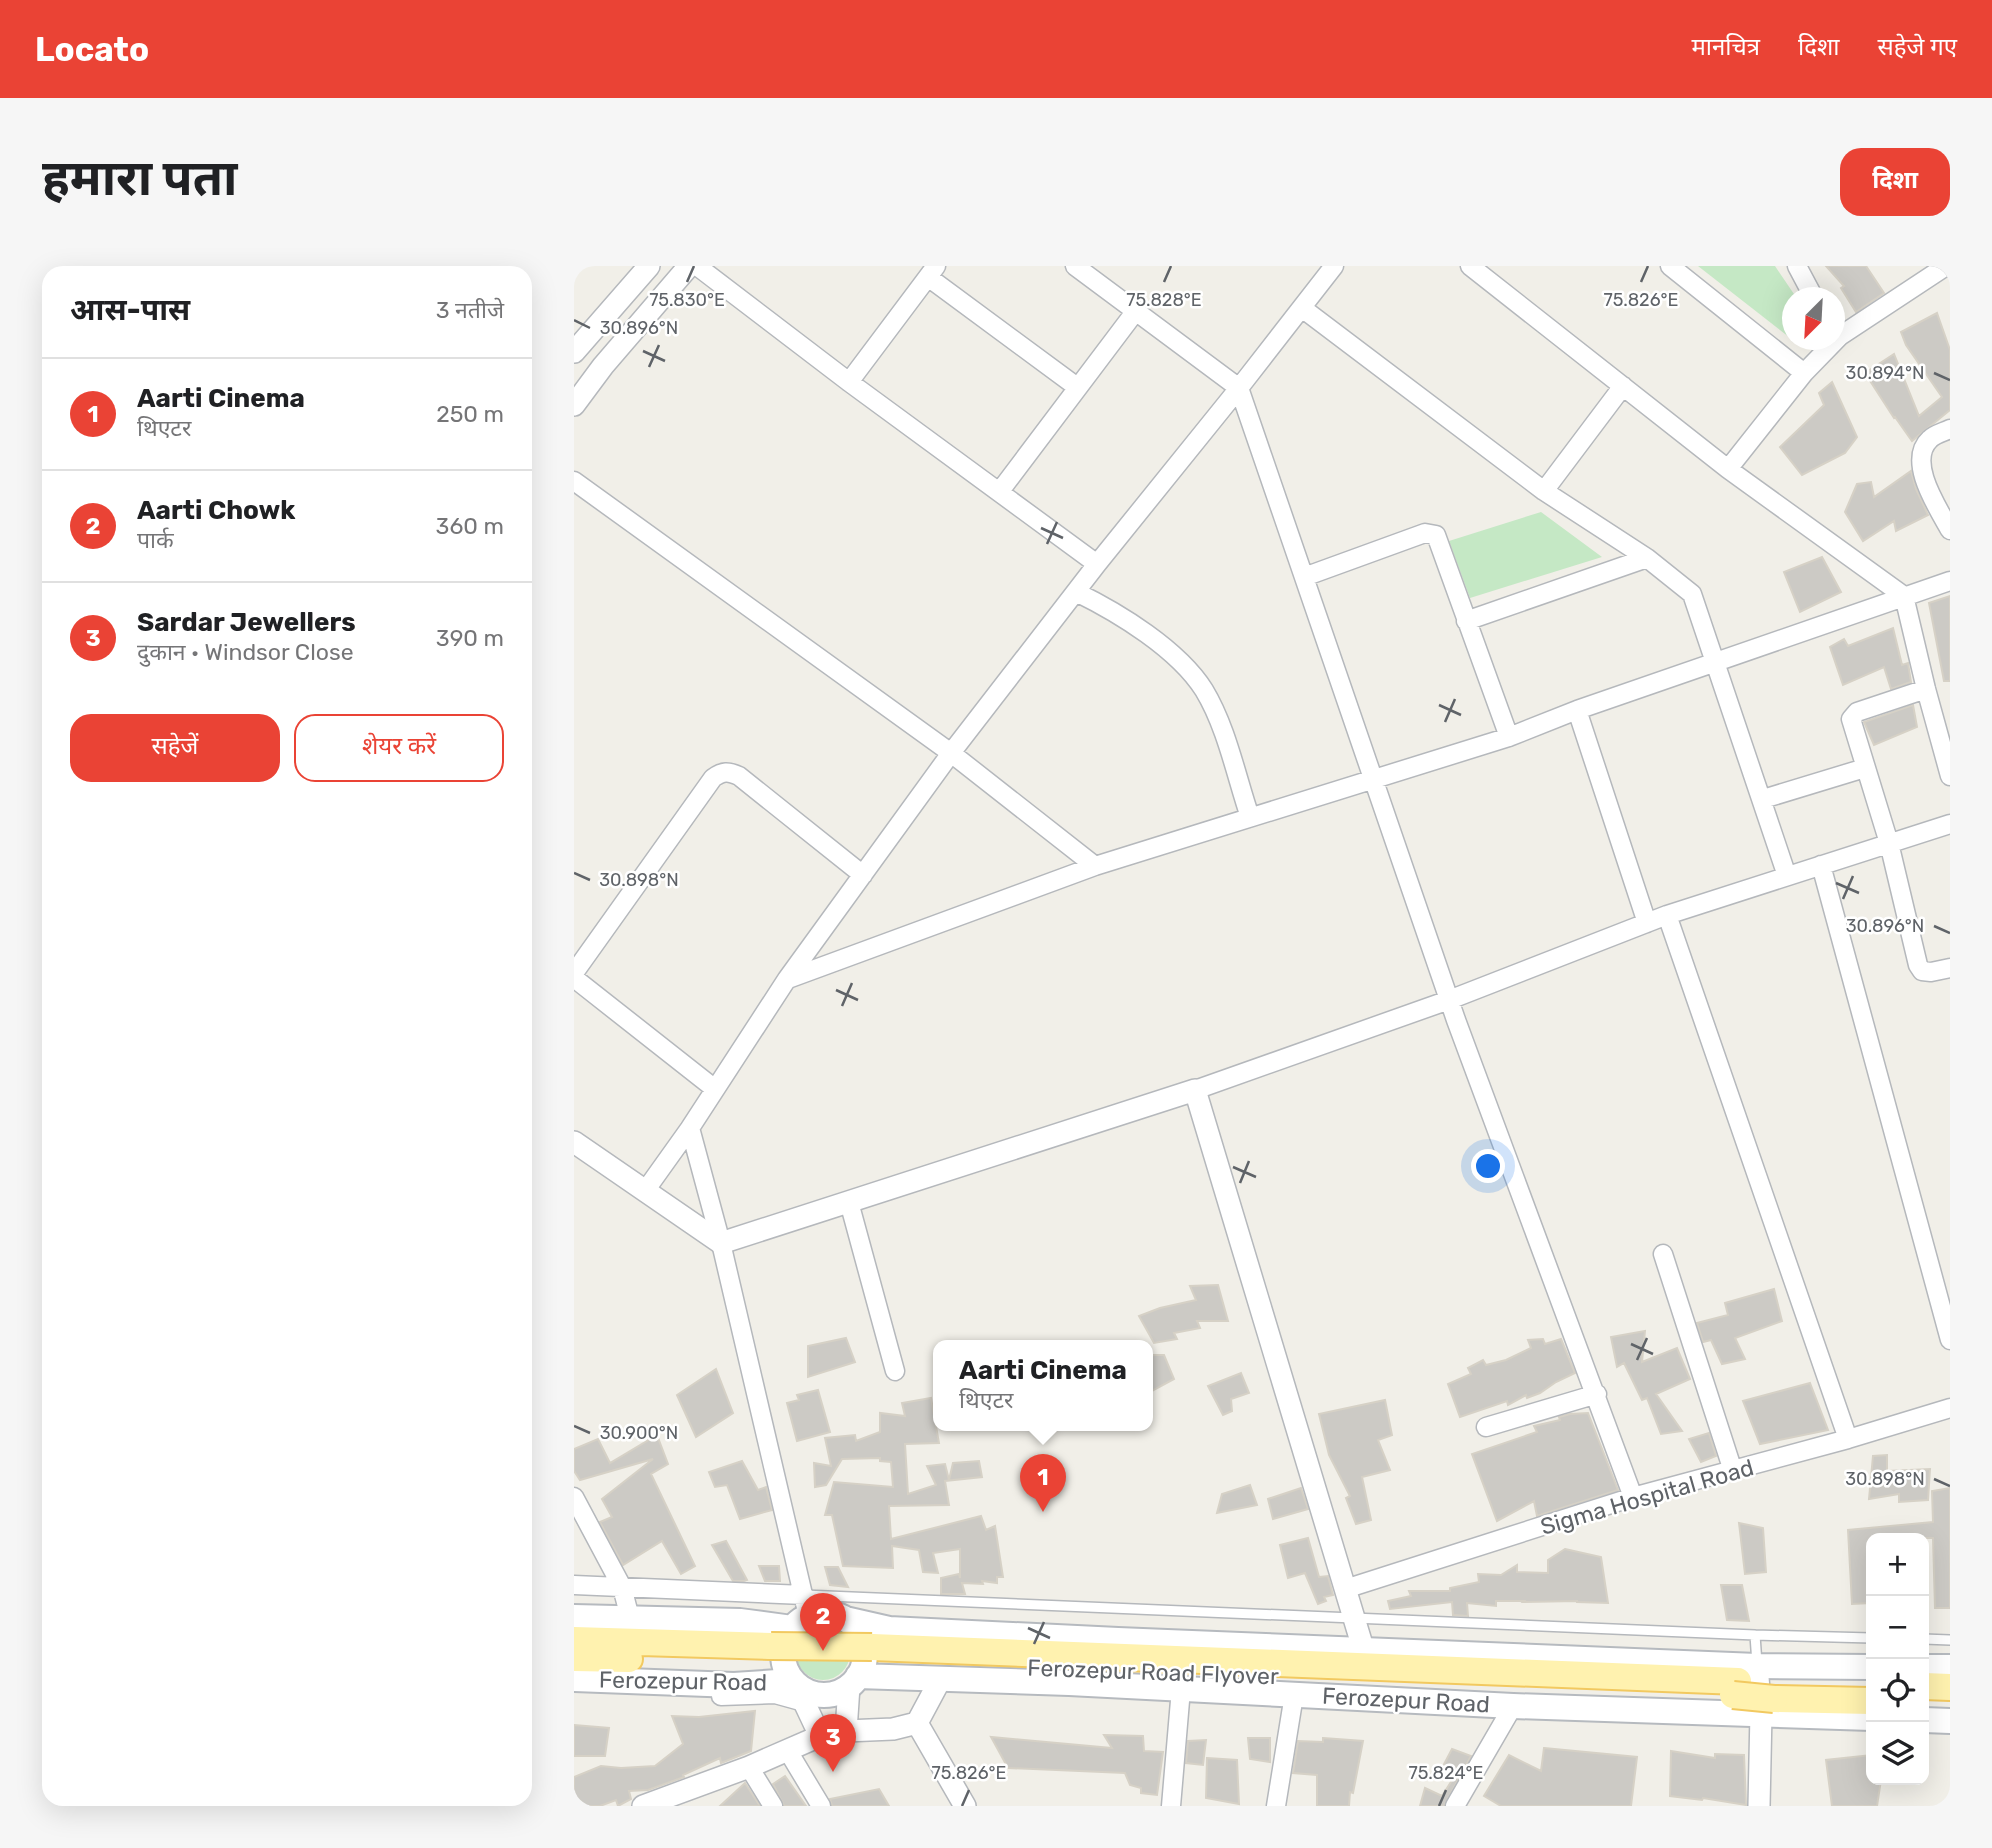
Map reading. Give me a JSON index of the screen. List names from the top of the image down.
{
  "streets": {
    "main road": ["Ferozepur Road Flyover", "Ferozepur Road"],
    "street": ["Sigma Hospital Road"]
  },
  "crossings": [
    ["Ferozepur Road Flyover", "Ferozepur Road"]
  ],
  "north": "bottom left",
  "page": {
    "header": "Locato",
    "nav": ["मानचित्र", "दिशा", "सहेजे गए"],
    "buttons": [
      "दिशा",
      ["सहेजें", "शेयर करें"]
    ],
    "title": "हमारा पता",
    "heading": ["आस-पास", "3 नतीजे"],
    "list": [
      {
        "mark": "1",
        "name": "Aarti Cinema",
        "note": "थिएटर",
        "value": "250 m"
      },
      {
        "mark": "2",
        "name": "Aarti Chowk",
        "note": "पार्क",
        "value": "360 m"
      },
      {
        "mark": "3",
        "name": "Sardar Jewellers",
        "note": "दुकान · Windsor Close",
        "value": "390 m"
      }
    ],
    "popup": ["Aarti Cinema", "थिएटर"],
    "pins": ["1", "2", "3"],
    "map_buttons": ["+", "−"]
  },
  "coordinates": [
    "75.830°E",
    "75.826°E",
    "75.828°E",
    "30.896°N",
    "30.894°N",
    "30.898°N",
    "30.900°N",
    "75.824°E"
  ]
}
